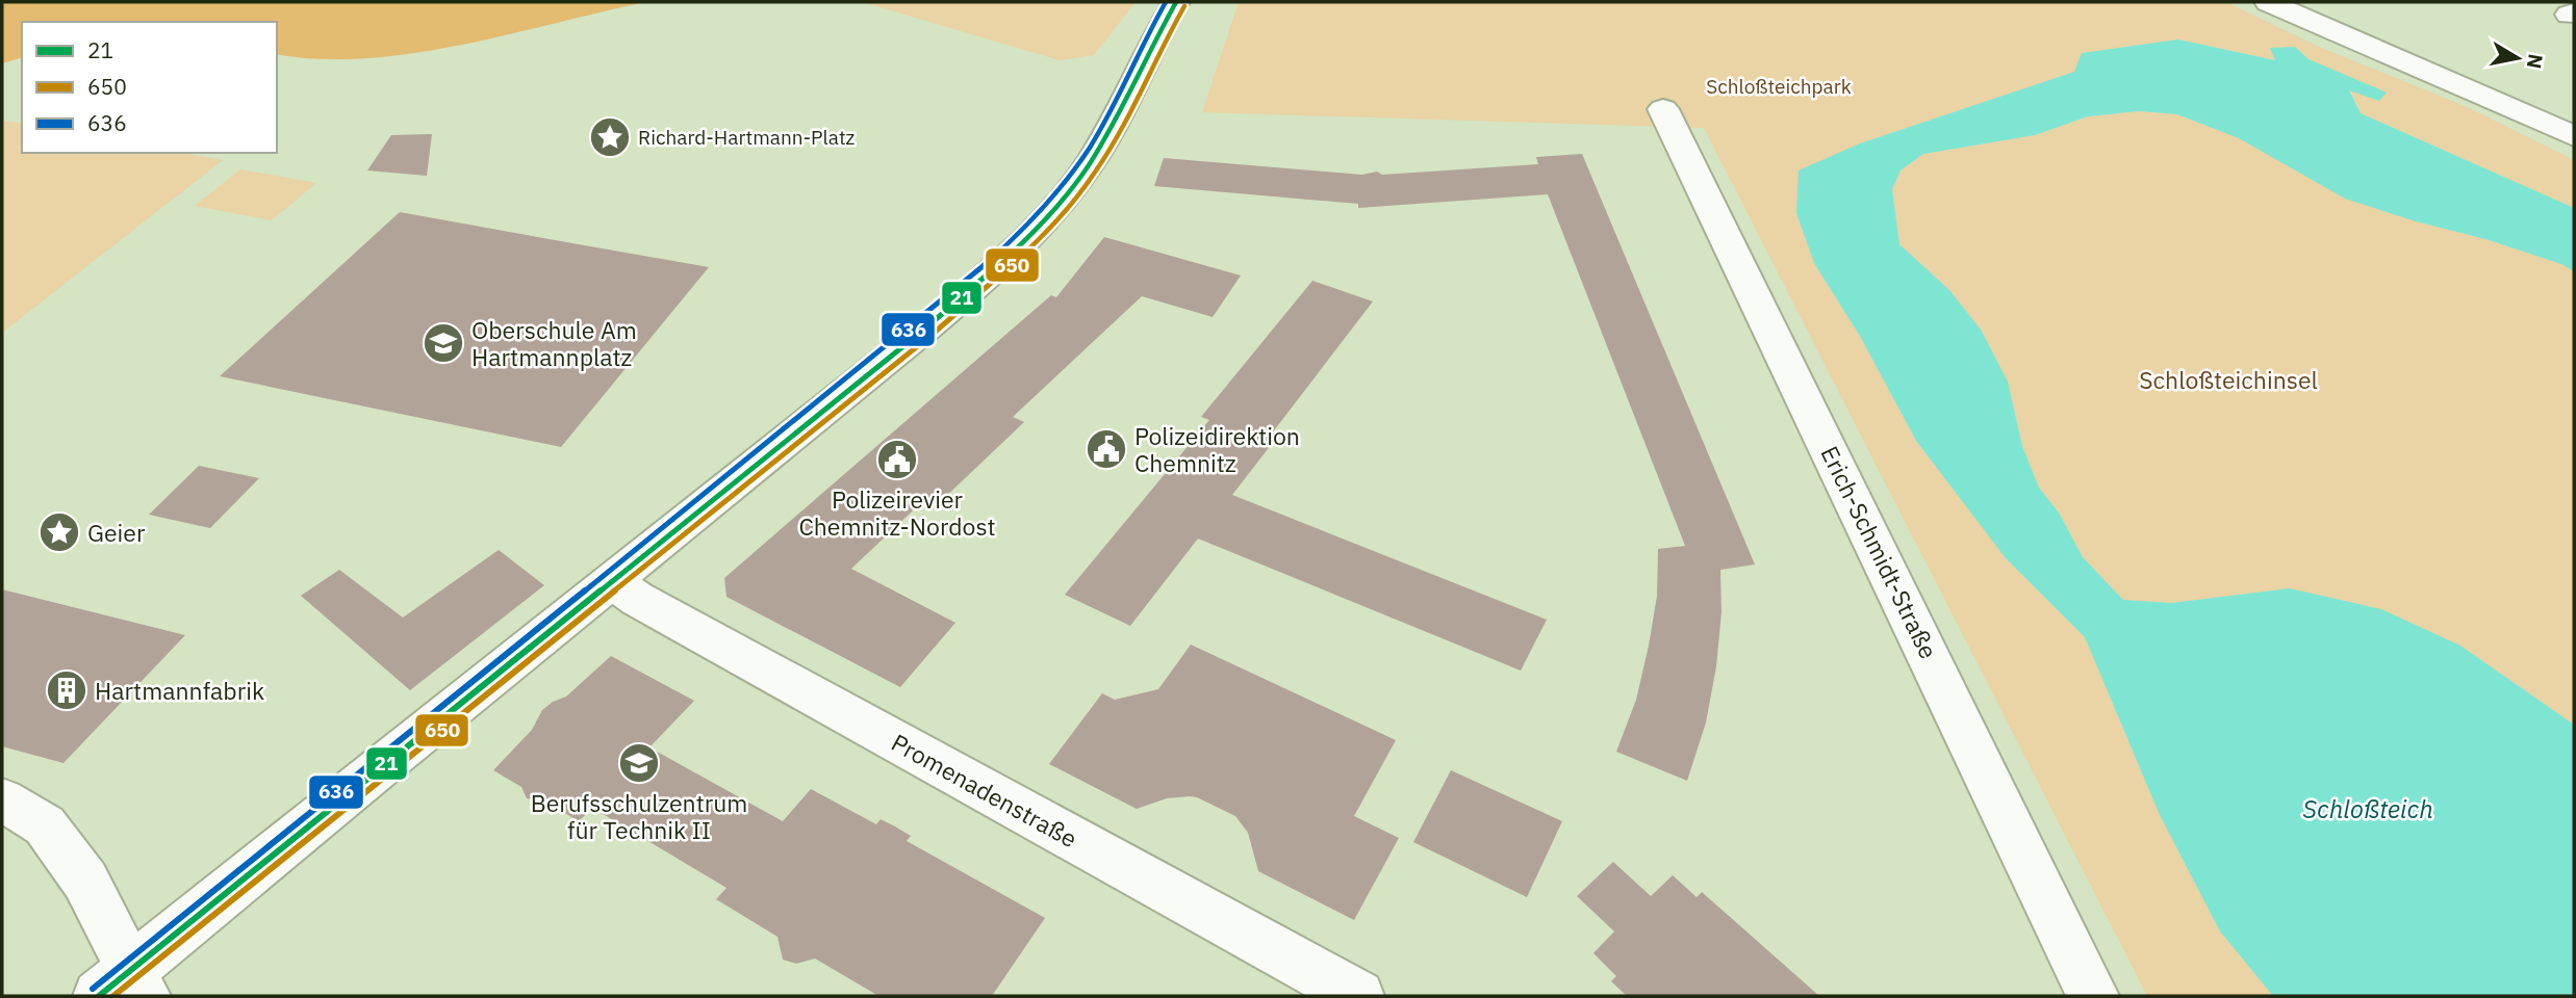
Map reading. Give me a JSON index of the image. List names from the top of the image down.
{
  "streets": {
    "street": ["Erich-Schmidt-Straße", "Promenadenstraße"]
  },
  "water": ["Schloßteich"],
  "parks": ["Schloßteichpark", "Schloßteichinsel"],
  "places": {
    "place": ["Richard-Hartmann-Platz", "Geier"],
    "school or university": ["Oberschule Am Hartmannplatz", "Berufsschulzentrum für Technik II"],
    "public building": ["Polizeidirektion Chemnitz", "Polizeirevier Chemnitz-Nordost"],
    "building": ["Hartmannfabrik"]
  },
  "lines": ["transit line 21", "transit line 636", "transit line 650"],
  "legend": ["21", "650", "636"],
  "north": "right"
}
